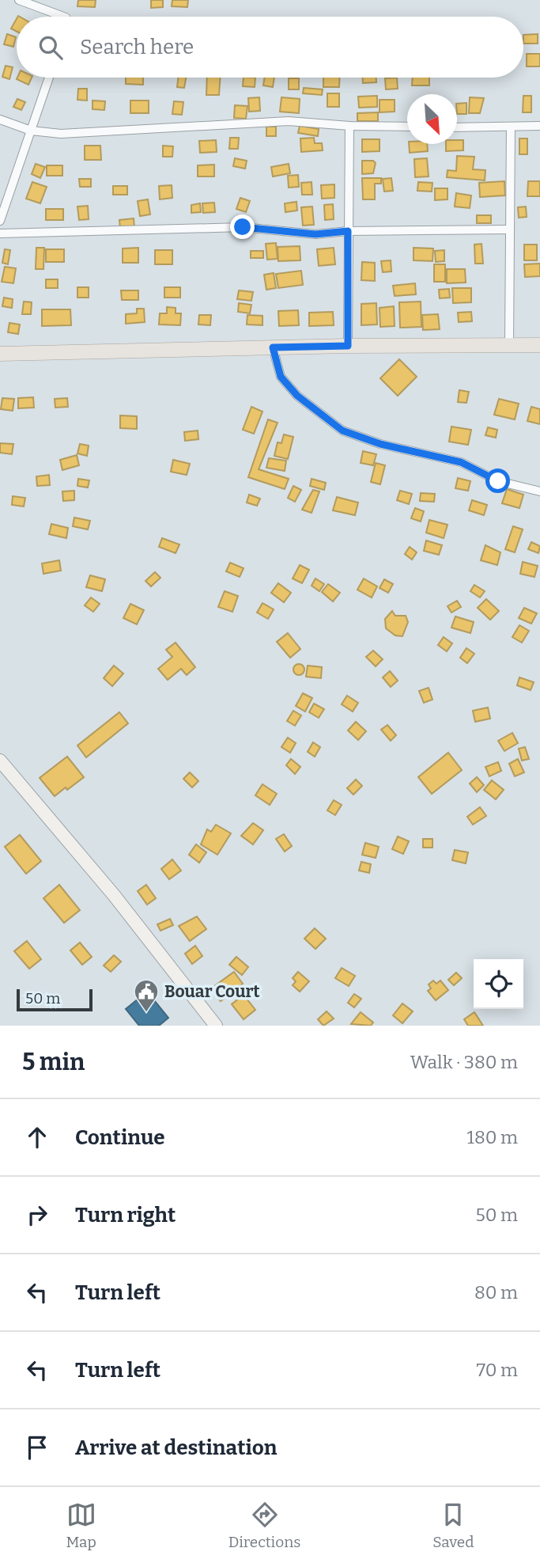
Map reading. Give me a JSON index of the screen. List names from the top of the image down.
{
  "places": {
    "public building": ["Bouar Court"]
  },
  "scale_bar": "50 m",
  "north": "bottom right",
  "page": {
    "search": "Search here",
    "scale": "50 m",
    "heading": ["5 min", "Walk · 380 m"],
    "list": [
      ["Continue", "180 m"],
      ["Turn right", "50 m"],
      ["Turn left", "80 m"],
      ["Turn left", "70 m"],
      "Arrive at destination"
    ],
    "nav": ["Map", "Directions", "Saved"]
  }
}
